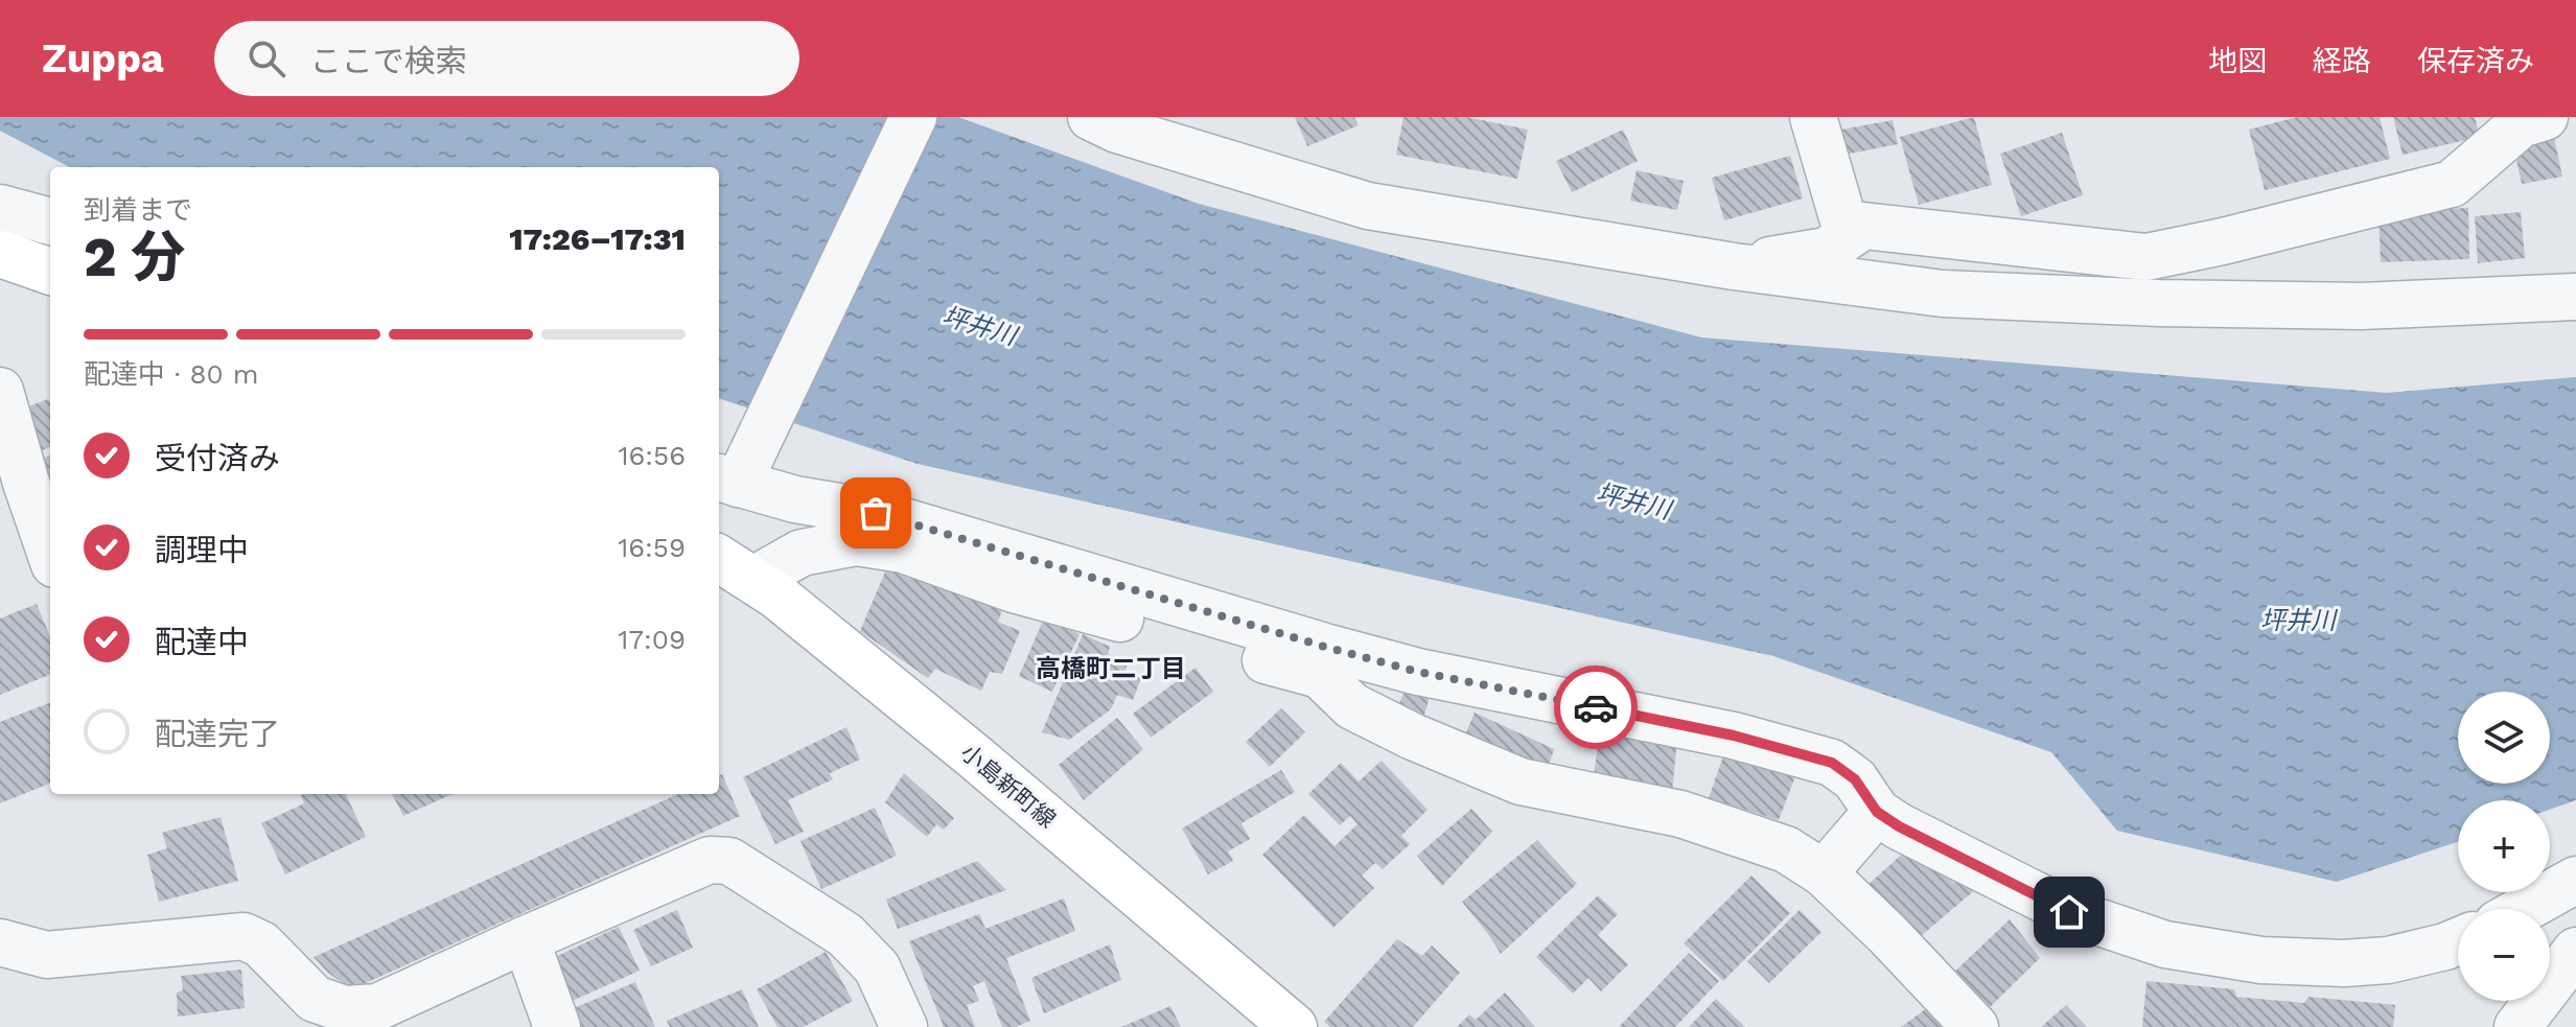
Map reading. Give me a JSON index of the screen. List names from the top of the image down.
{
  "streets": {
    "main road": ["小島新町線"]
  },
  "districts": ["高橋町二丁目"],
  "water": ["坪井川"],
  "page": {
    "header": "Zuppa",
    "search": "ここで検索",
    "nav": ["地図", "経路", "保存済み"],
    "heading": ["2 分", "到着まで", "17:26–17:31"],
    "bar": "配達中 · 80 m",
    "list": [
      ["受付済み", "16:56"],
      ["調理中", "16:59"],
      ["配達中", "17:09"],
      "配達完了"
    ],
    "map_buttons": ["+", "−"]
  }
}
